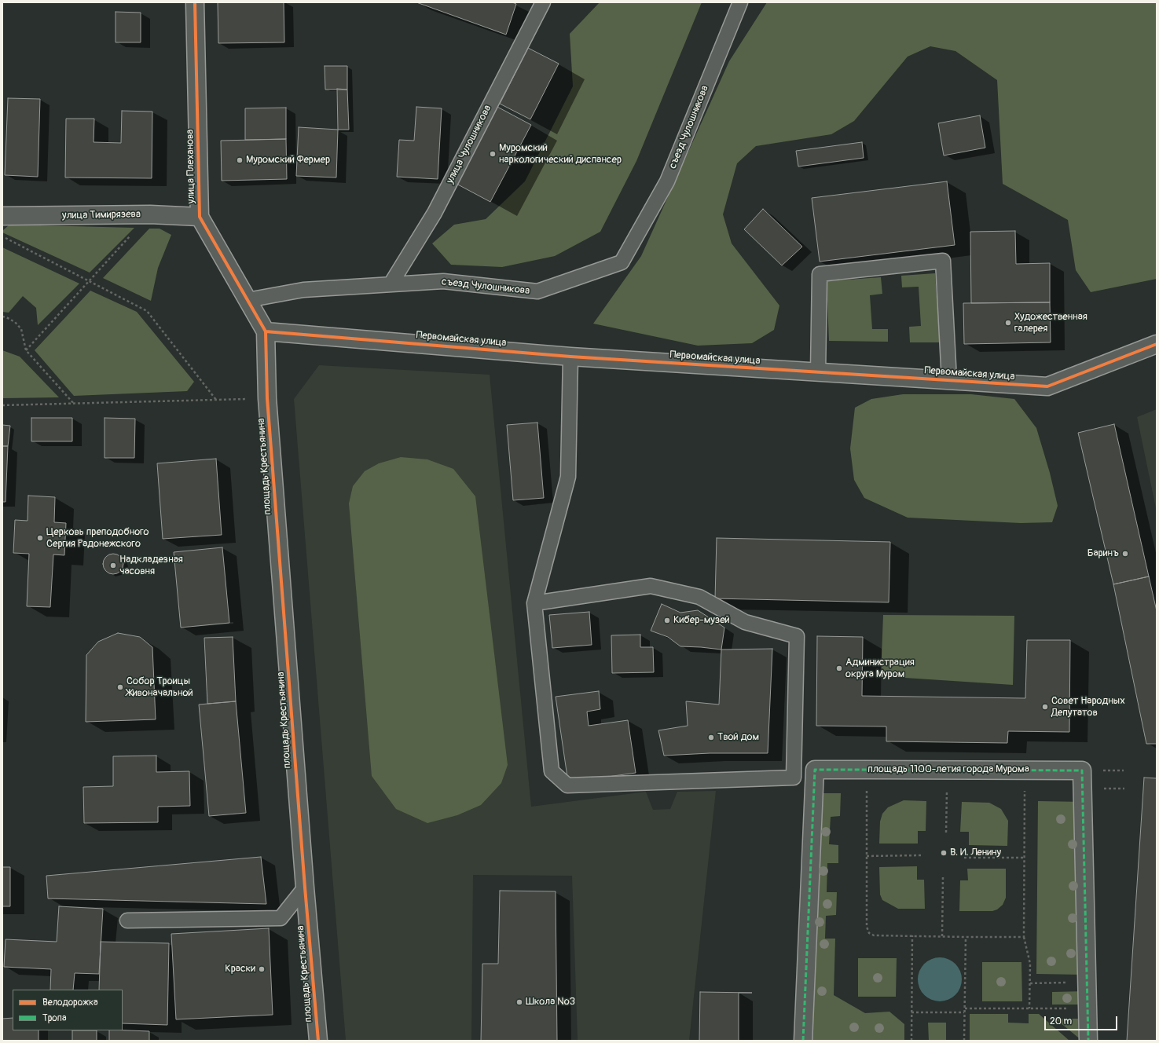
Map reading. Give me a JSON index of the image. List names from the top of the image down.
{
  "streets": {
    "street": [
      "улица Плеханова",
      "улица Тимирязева",
      "Первомайская улица",
      "площадь Крестьянина",
      "площадь 1100-летия города Мурома"
    ],
    "lane": ["съезд Чулошникова", "улица Чулошникова"]
  },
  "crossings": [
    ["съезд Чулошникова", "улица Чулошникова"],
    ["съезд Чулошникова", "улица Плеханова"],
    ["улица Плеханова", "улица Тимирязева"],
    ["улица Плеханова", "Первомайская улица"],
    ["улица Плеханова", "площадь Крестьянина"],
    ["Первомайская улица", "площадь Крестьянина"]
  ],
  "places": [
    "Муромский наркологический диспансер",
    "Муромский Фермер",
    "Художественная галерея",
    "Церковь преподобного Сергия Радонежского",
    "Баринъ",
    "Надкладезная часовня",
    "Кибер-музей",
    "Администрация округа Муром",
    "Собор Троицы Живоначальной",
    "Совет Народных Депутатов",
    "Твой дом",
    "В. И. Ленину",
    "Краски",
    "Школа №3"
  ],
  "legend": ["Велодорожка", "Тропа"],
  "scale_bar": "20 m"
}
